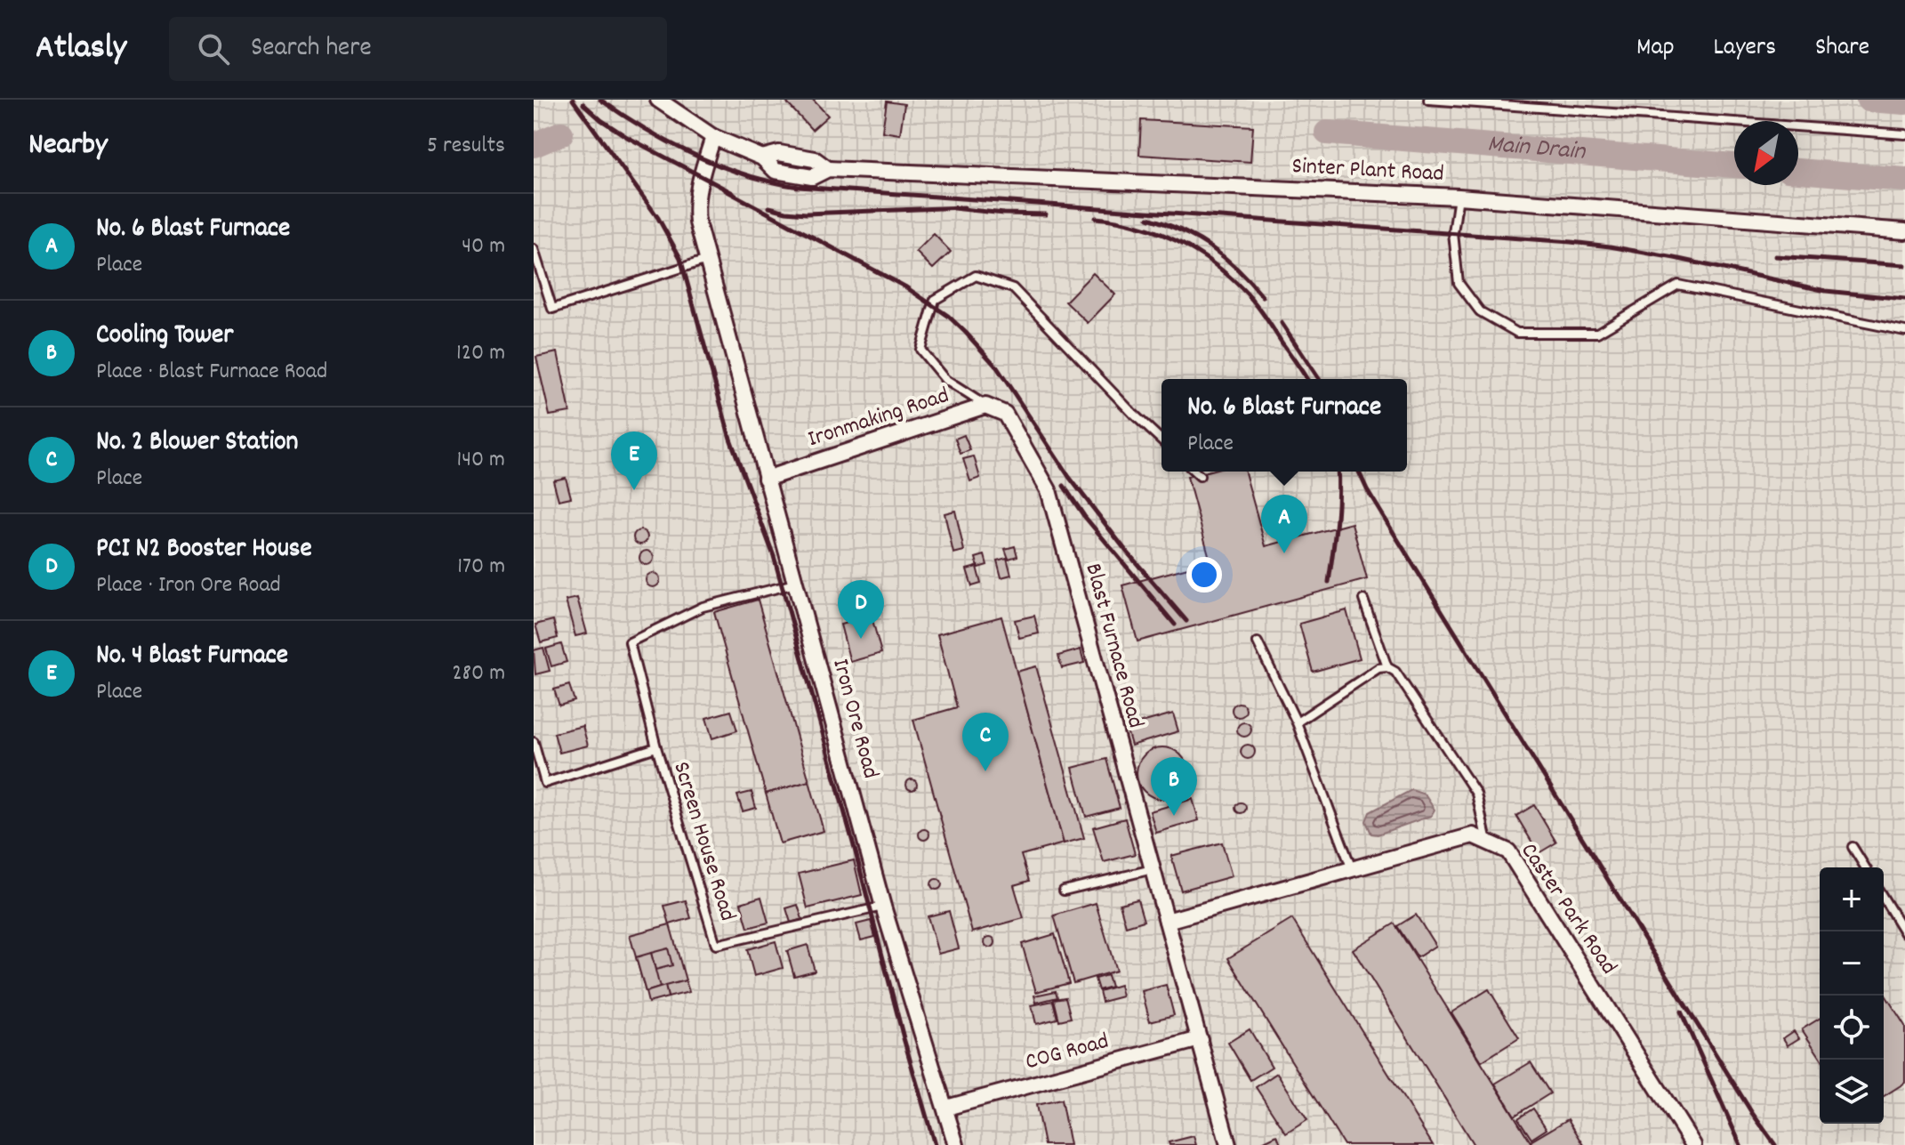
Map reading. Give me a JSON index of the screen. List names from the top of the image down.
{
  "streets": {
    "street": [
      "Sinter Plant Road",
      "Ironmaking Road",
      "Blast Furnace Road",
      "Iron Ore Road",
      "Caster Park Road",
      "COG Road"
    ],
    "lane": ["Screen House Road"]
  },
  "crossings": [
    ["Sinter Plant Road", "Iron Ore Road"],
    ["Ironmaking Road", "Blast Furnace Road"],
    ["Ironmaking Road", "Iron Ore Road"],
    ["Blast Furnace Road", "Caster Park Road"],
    ["Blast Furnace Road", "COG Road"],
    ["Iron Ore Road", "Screen House Road"],
    ["Iron Ore Road", "COG Road"]
  ],
  "water": ["Main Drain"],
  "north": "bottom left",
  "page": {
    "header": "Atlasly",
    "search": "Search here",
    "nav": ["Map", "Layers", "Share"],
    "heading": ["Nearby", "5 results"],
    "list": [
      {
        "mark": "A",
        "name": "No. 6 Blast Furnace",
        "note": "Place",
        "value": "40 m"
      },
      {
        "mark": "B",
        "name": "Cooling Tower",
        "note": "Place · Blast Furnace Road",
        "value": "120 m"
      },
      {
        "mark": "C",
        "name": "No. 2 Blower Station",
        "note": "Place",
        "value": "140 m"
      },
      {
        "mark": "D",
        "name": "PCI N2 Booster House",
        "note": "Place · Iron Ore Road",
        "value": "170 m"
      },
      {
        "mark": "E",
        "name": "No. 4 Blast Furnace",
        "note": "Place",
        "value": "280 m"
      }
    ],
    "popup": ["No. 6 Blast Furnace", "Place"],
    "pins": [
      "E",
      "A",
      "D",
      "C",
      "B"
    ],
    "map_buttons": ["+", "−"]
  }
}
